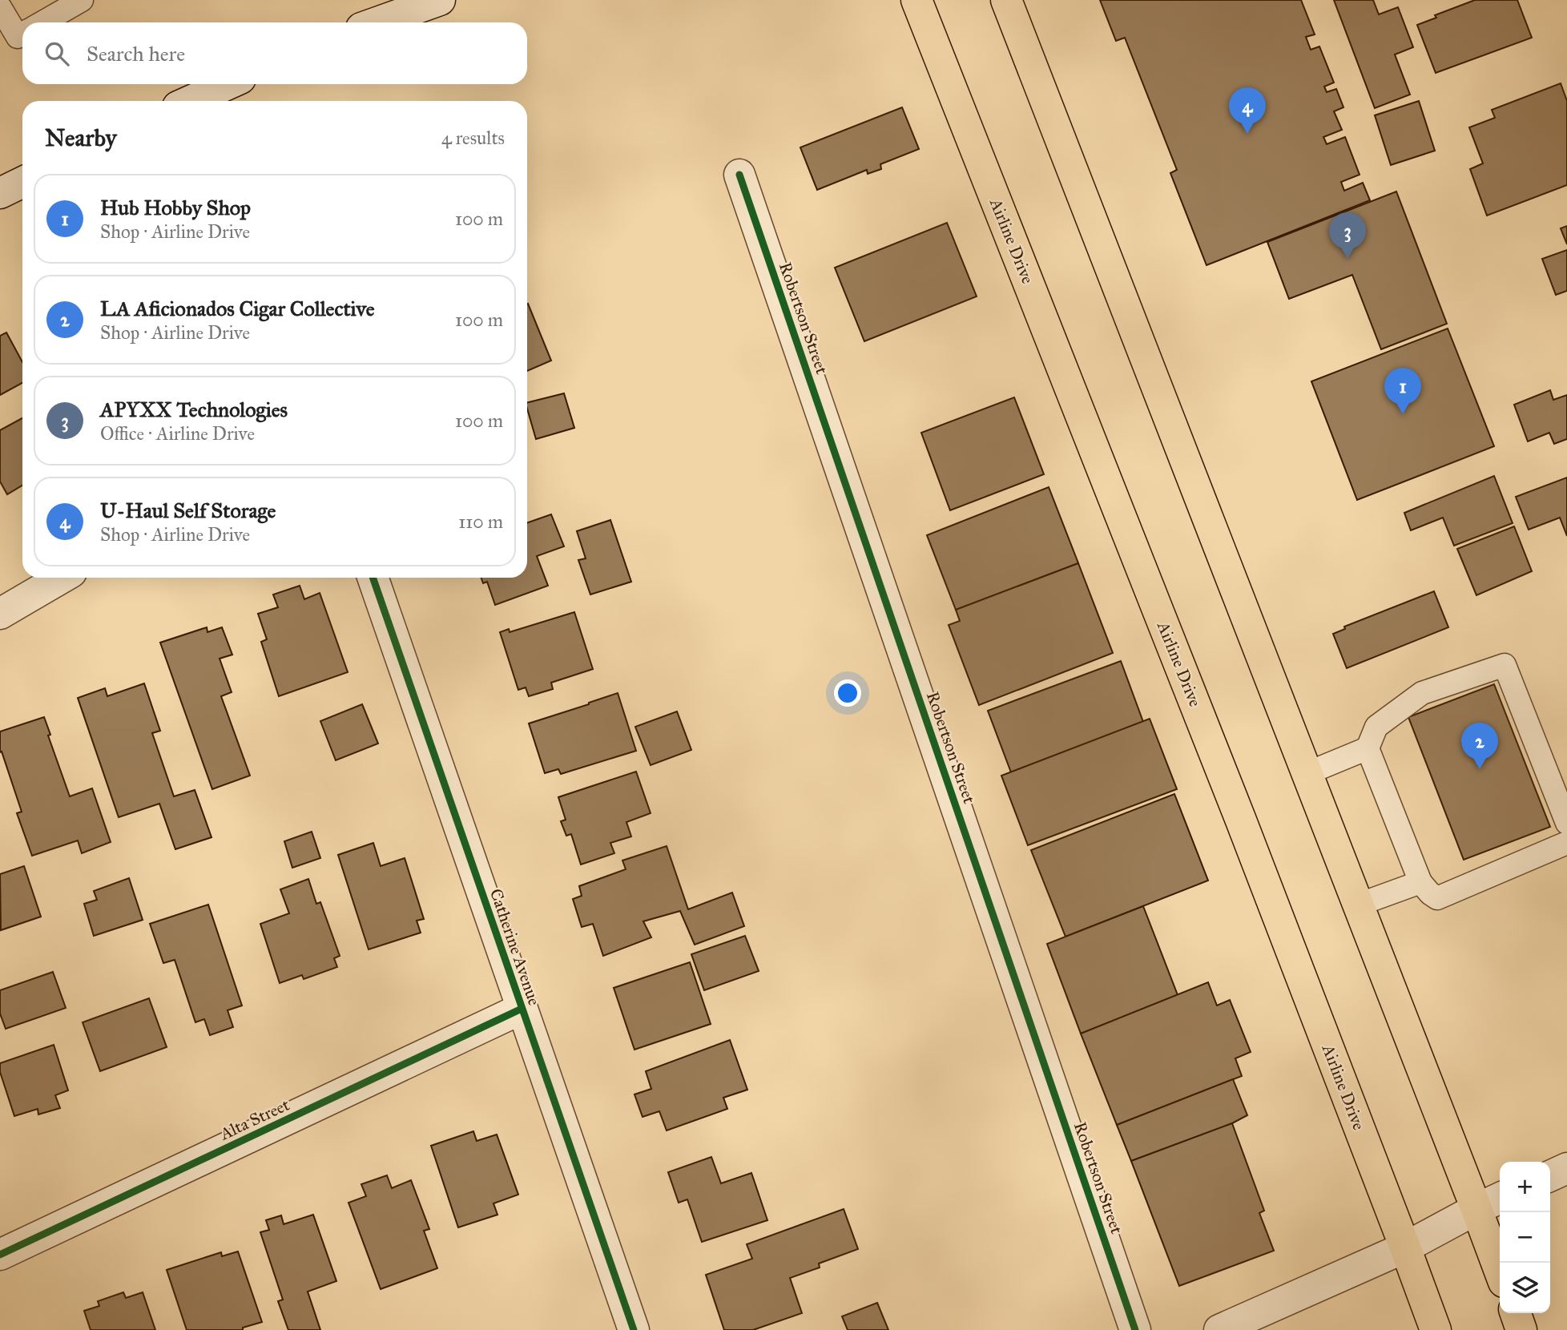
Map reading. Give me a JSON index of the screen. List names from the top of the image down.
{
  "streets": {
    "highway": ["Airline Drive"],
    "street": ["Robertson Street", "Catherine Avenue", "Alta Street"]
  },
  "crossings": [
    ["Catherine Avenue", "Alta Street"]
  ],
  "page": {
    "search": "Search here",
    "pins": [
      "4",
      "3",
      "1",
      "2"
    ],
    "heading": ["Nearby", "4 results"],
    "list": [
      {
        "mark": "1",
        "name": "Hub Hobby Shop",
        "note": "Shop · Airline Drive",
        "value": "100 m"
      },
      {
        "mark": "2",
        "name": "LA Aficionados Cigar Collective",
        "note": "Shop · Airline Drive",
        "value": "100 m"
      },
      {
        "mark": "3",
        "name": "APYXX Technologies",
        "note": "Office · Airline Drive",
        "value": "100 m"
      },
      {
        "mark": "4",
        "name": "U-Haul Self Storage",
        "note": "Shop · Airline Drive",
        "value": "110 m"
      }
    ],
    "map_buttons": ["+", "−"]
  }
}
